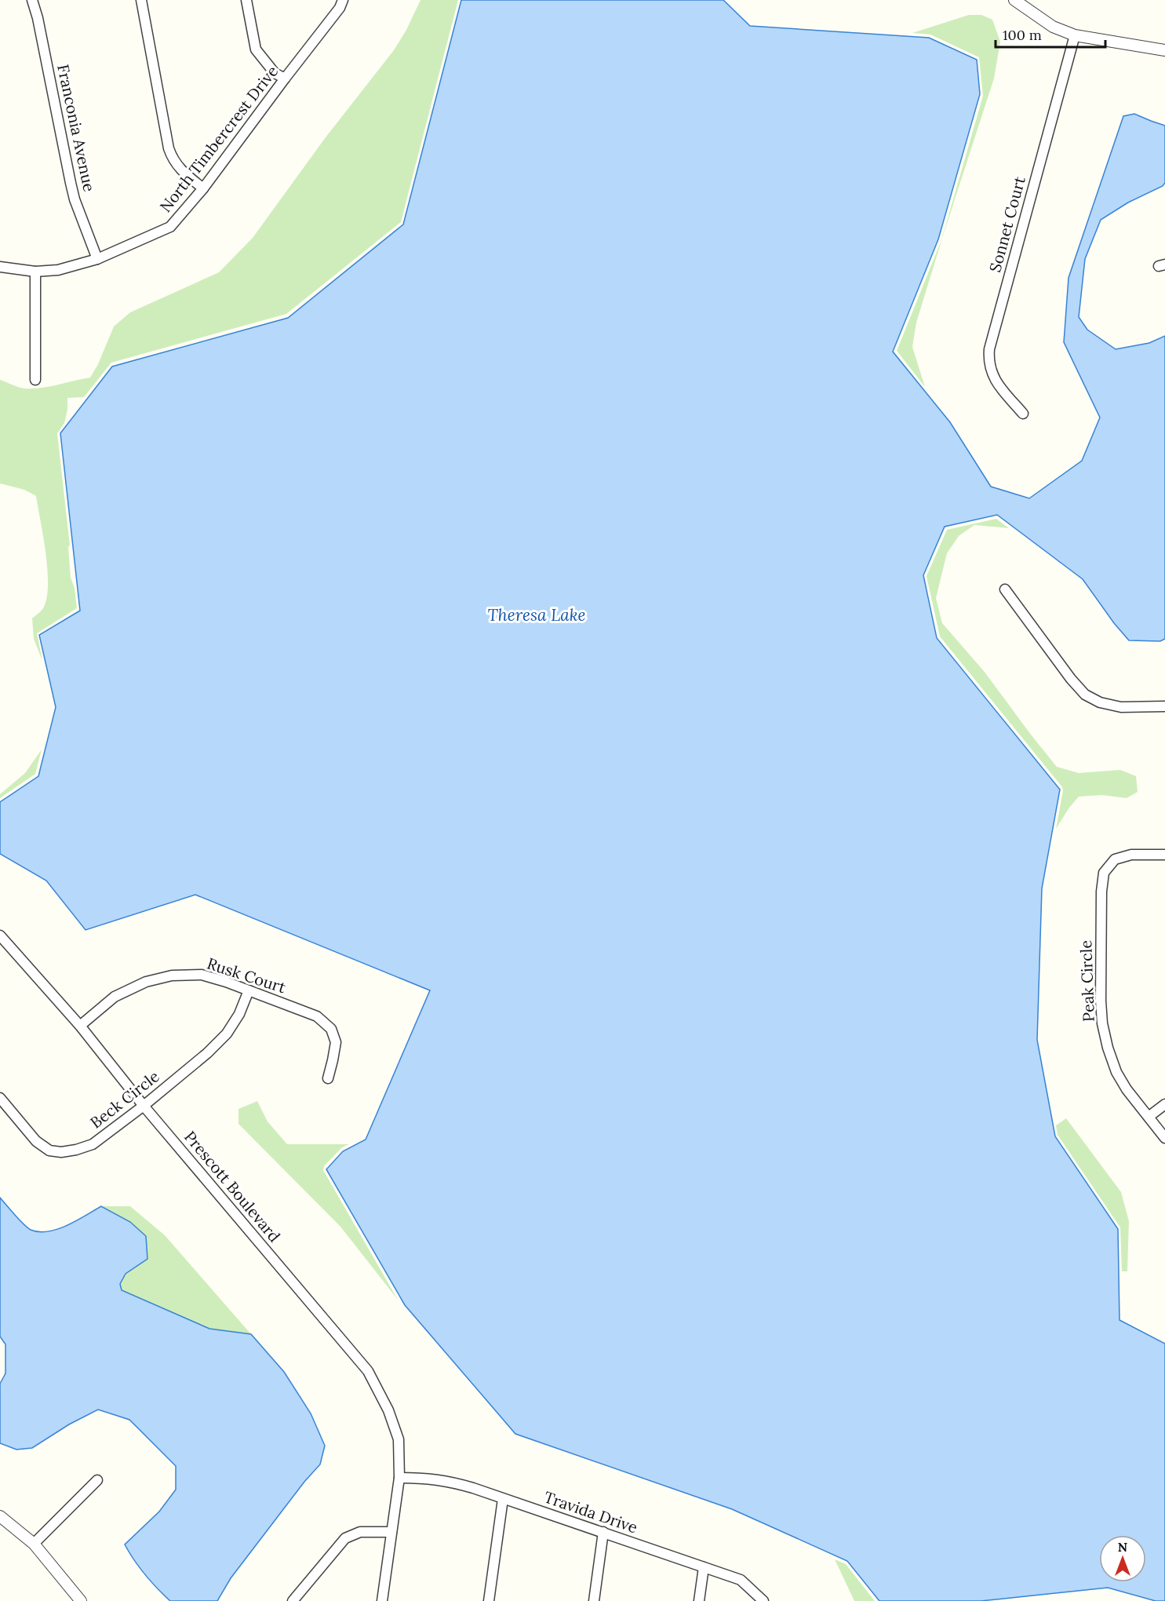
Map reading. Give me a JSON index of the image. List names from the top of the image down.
{
  "streets": {
    "street": [
      "Franconia Avenue",
      "North Timbercrest Drive",
      "Sonnet Court",
      "Rusk Court",
      "Peak Circle",
      "Beck Circle",
      "Prescott Boulevard",
      "Travida Drive"
    ]
  },
  "crossings": [
    ["Franconia Avenue", "North Timbercrest Drive"],
    ["Rusk Court", "Beck Circle"],
    ["Rusk Court", "Prescott Boulevard"],
    ["Beck Circle", "Prescott Boulevard"],
    ["Prescott Boulevard", "Travida Drive"]
  ],
  "water": ["Theresa Lake"],
  "scale_bar": "100 m",
  "north": "top"
}
